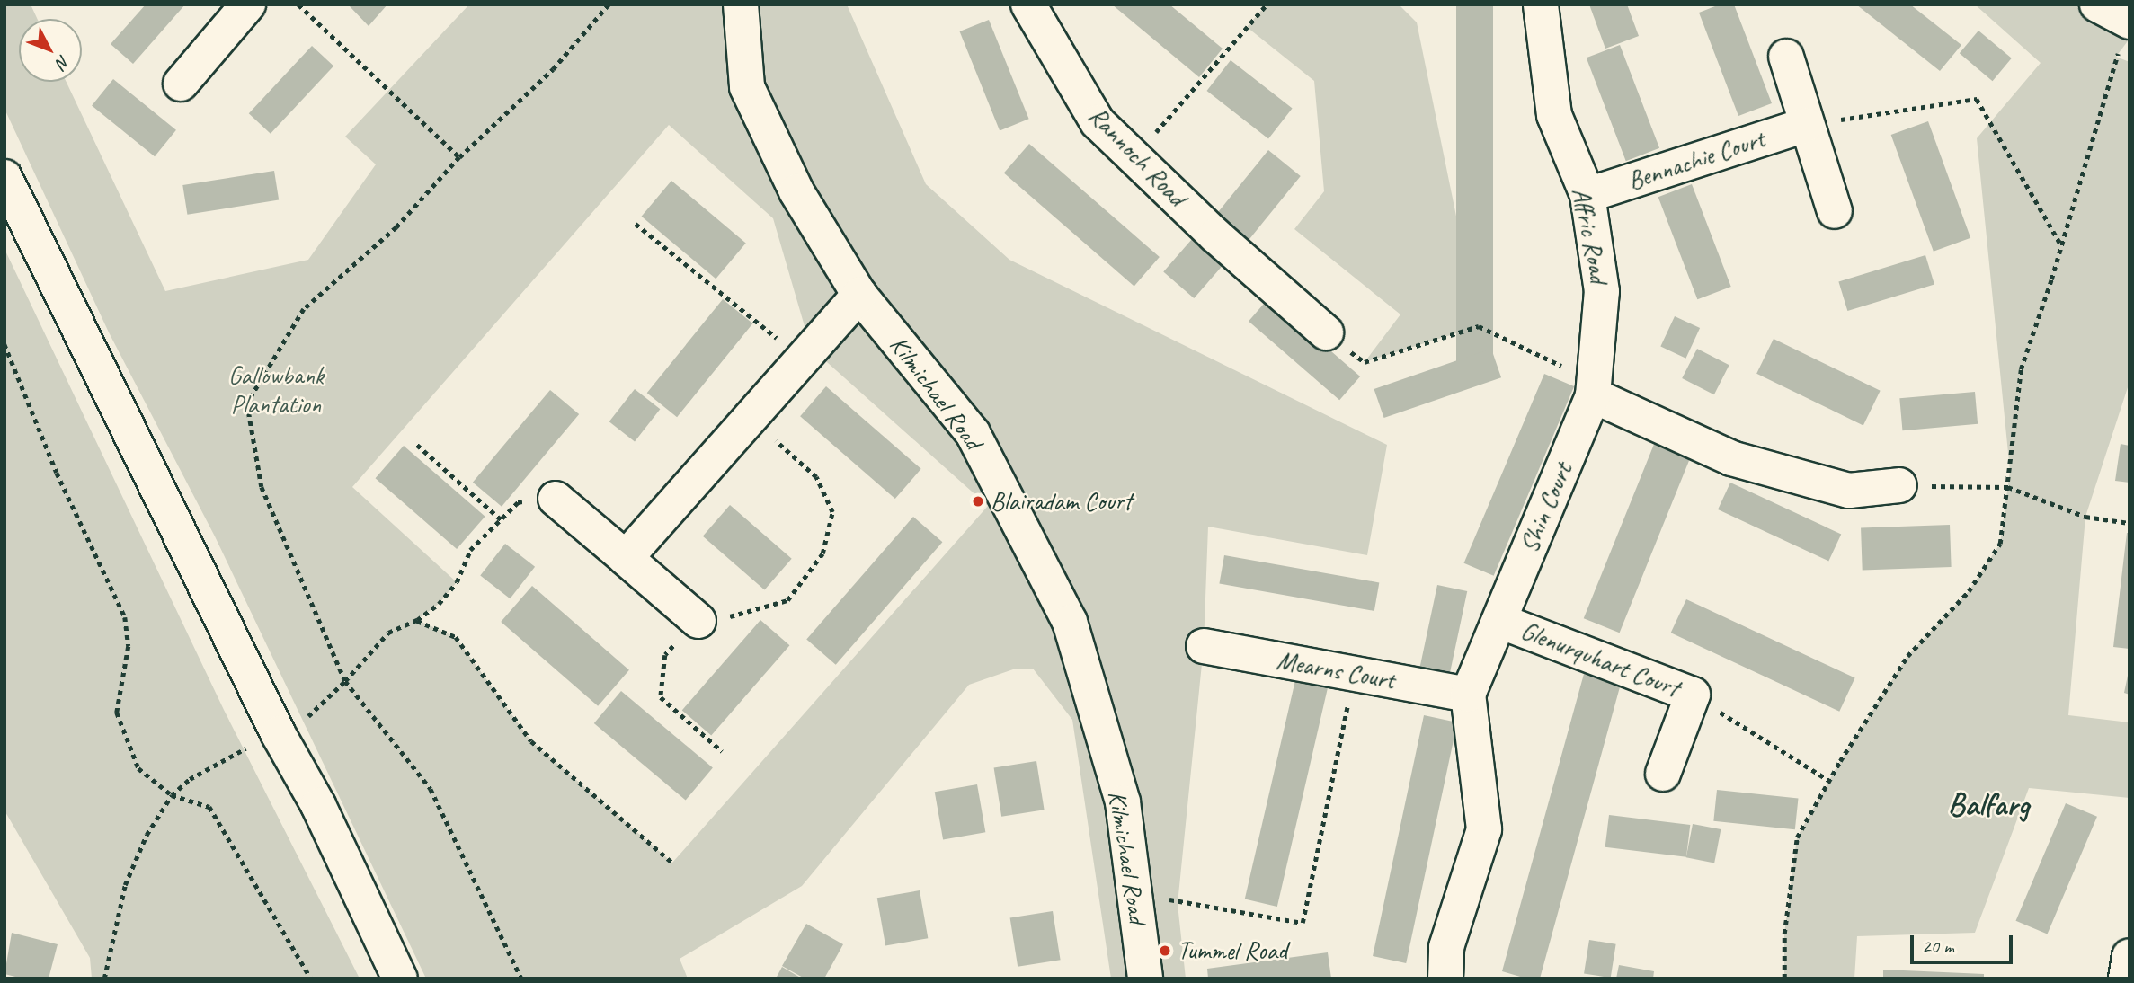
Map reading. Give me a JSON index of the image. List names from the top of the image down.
{
  "streets": {
    "main road": [
      "Rannoch Road",
      "Bennachie Court",
      "Affric Road",
      "Kilmichael Road",
      "Shin Court",
      "Glenurquhart Court",
      "Mearns Court"
    ]
  },
  "crossings": [
    ["Bennachie Court", "Affric Road"],
    ["Affric Road", "Shin Court"],
    ["Shin Court", "Glenurquhart Court"]
  ],
  "districts": ["Balfarg"],
  "parks": ["Gallowbank Plantation"],
  "places": ["Blairadam Court", "Tummel Road"],
  "scale_bar": "20 m",
  "north": "bottom right"
}
